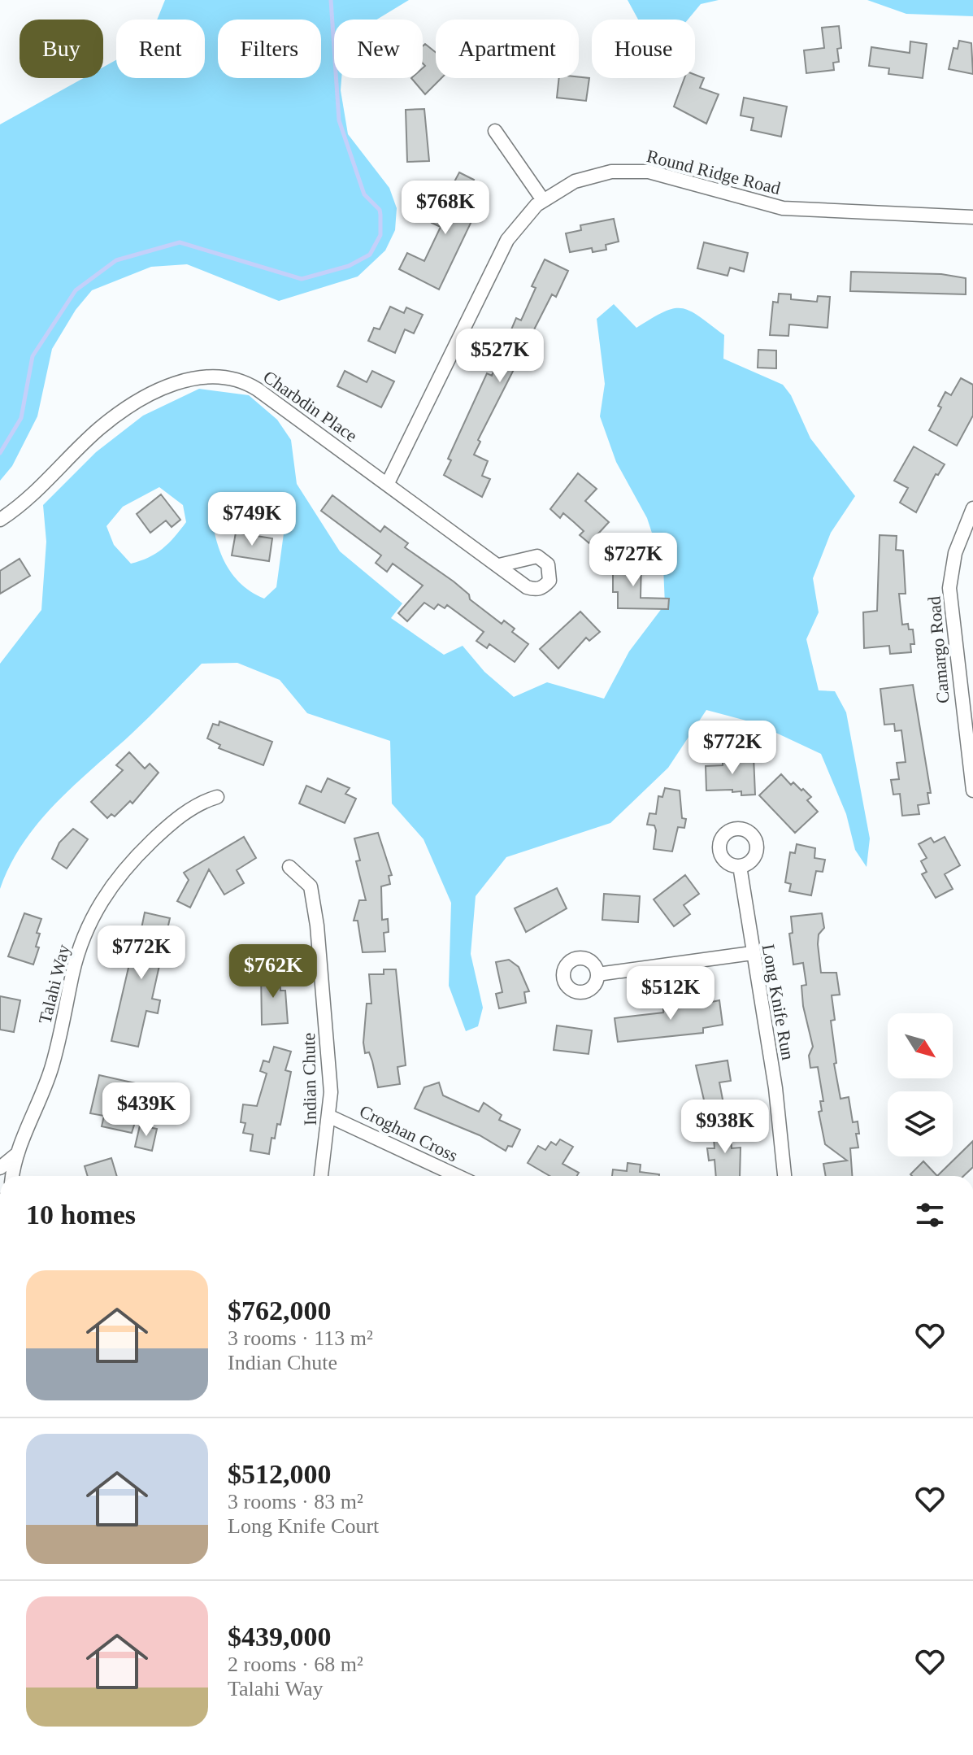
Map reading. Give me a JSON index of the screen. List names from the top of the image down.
{
  "streets": {
    "street": [
      "Round Ridge Road",
      "Charbdin Place",
      "Camargo Road",
      "Talahi Way",
      "Long Knife Run",
      "Indian Chute",
      "Croghan Cross"
    ]
  },
  "crossings": [
    ["Round Ridge Road", "Charbdin Place"],
    ["Indian Chute", "Croghan Cross"]
  ],
  "north": "bottom right",
  "page": {
    "chip": [
      "Buy",
      "Rent",
      "Filters",
      "New",
      "Apartment",
      "House"
    ],
    "price": [
      "$768K",
      "$527K",
      "$749K",
      "$727K",
      "$772K",
      "$772K",
      "$762K",
      "$512K",
      "$439K",
      "$938K"
    ],
    "heading": "10 homes",
    "list": [
      {
        "name": "$762,000",
        "note": "3 rooms · 113 m² · Indian Chute"
      },
      {
        "name": "$512,000",
        "note": "3 rooms · 83 m² · Long Knife Court"
      },
      {
        "name": "$439,000",
        "note": "2 rooms · 68 m² · Talahi Way"
      }
    ]
  }
}
